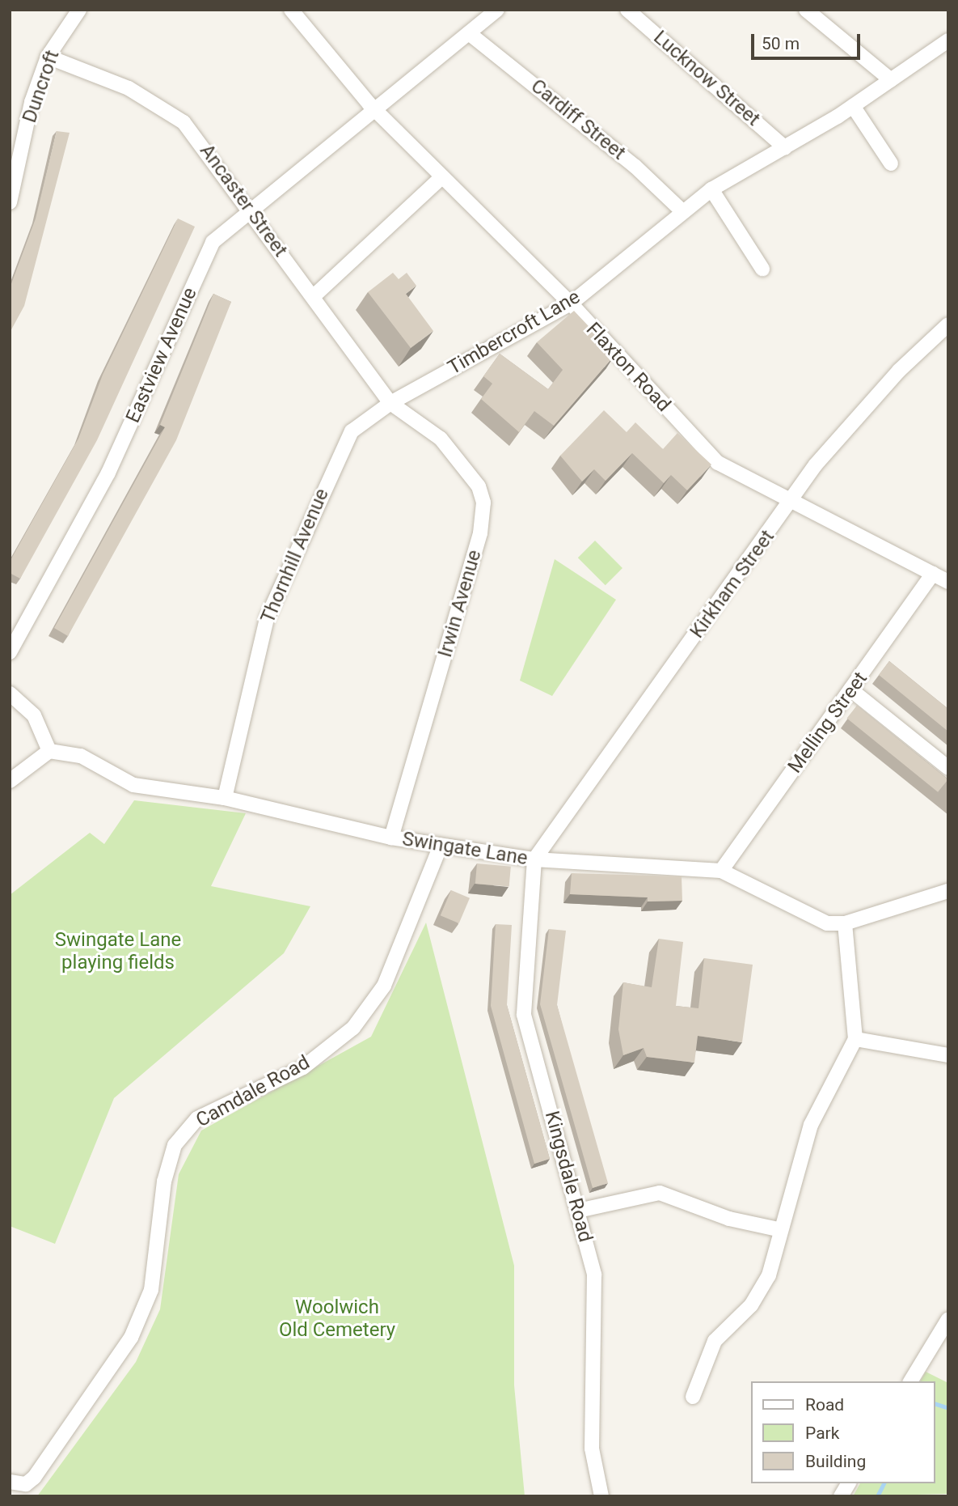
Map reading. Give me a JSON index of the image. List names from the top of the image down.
{
  "streets": {
    "street": [
      "Lucknow Street",
      "Duncroft",
      "Cardiff Street",
      "Ancaster Street",
      "Timbercroft Lane",
      "Eastview Avenue",
      "Flaxton Road",
      "Thornhill Avenue",
      "Kirkham Street",
      "Irwin Avenue",
      "Melling Street",
      "Swingate Lane",
      "Camdale Road",
      "Kingsdale Road"
    ]
  },
  "crossings": [
    ["Lucknow Street", "Timbercroft Lane"],
    ["Duncroft", "Ancaster Street"],
    ["Cardiff Street", "Timbercroft Lane"],
    ["Cardiff Street", "Eastview Avenue"],
    ["Ancaster Street", "Timbercroft Lane"],
    ["Ancaster Street", "Eastview Avenue"],
    ["Ancaster Street", "Thornhill Avenue"],
    ["Ancaster Street", "Irwin Avenue"],
    ["Timbercroft Lane", "Flaxton Road"],
    ["Timbercroft Lane", "Thornhill Avenue"],
    ["Timbercroft Lane", "Irwin Avenue"],
    ["Eastview Avenue", "Flaxton Road"],
    ["Flaxton Road", "Kirkham Street"],
    ["Flaxton Road", "Melling Street"],
    ["Thornhill Avenue", "Irwin Avenue"],
    ["Thornhill Avenue", "Swingate Lane"],
    ["Kirkham Street", "Swingate Lane"],
    ["Kirkham Street", "Kingsdale Road"],
    ["Irwin Avenue", "Swingate Lane"],
    ["Melling Street", "Swingate Lane"],
    ["Swingate Lane", "Camdale Road"],
    ["Swingate Lane", "Kingsdale Road"]
  ],
  "parks": ["Swingate Lane playing fields", "Woolwich Old Cemetery"],
  "legend": ["Road", "Park", "Building"],
  "scale_bar": "50 m"
}
